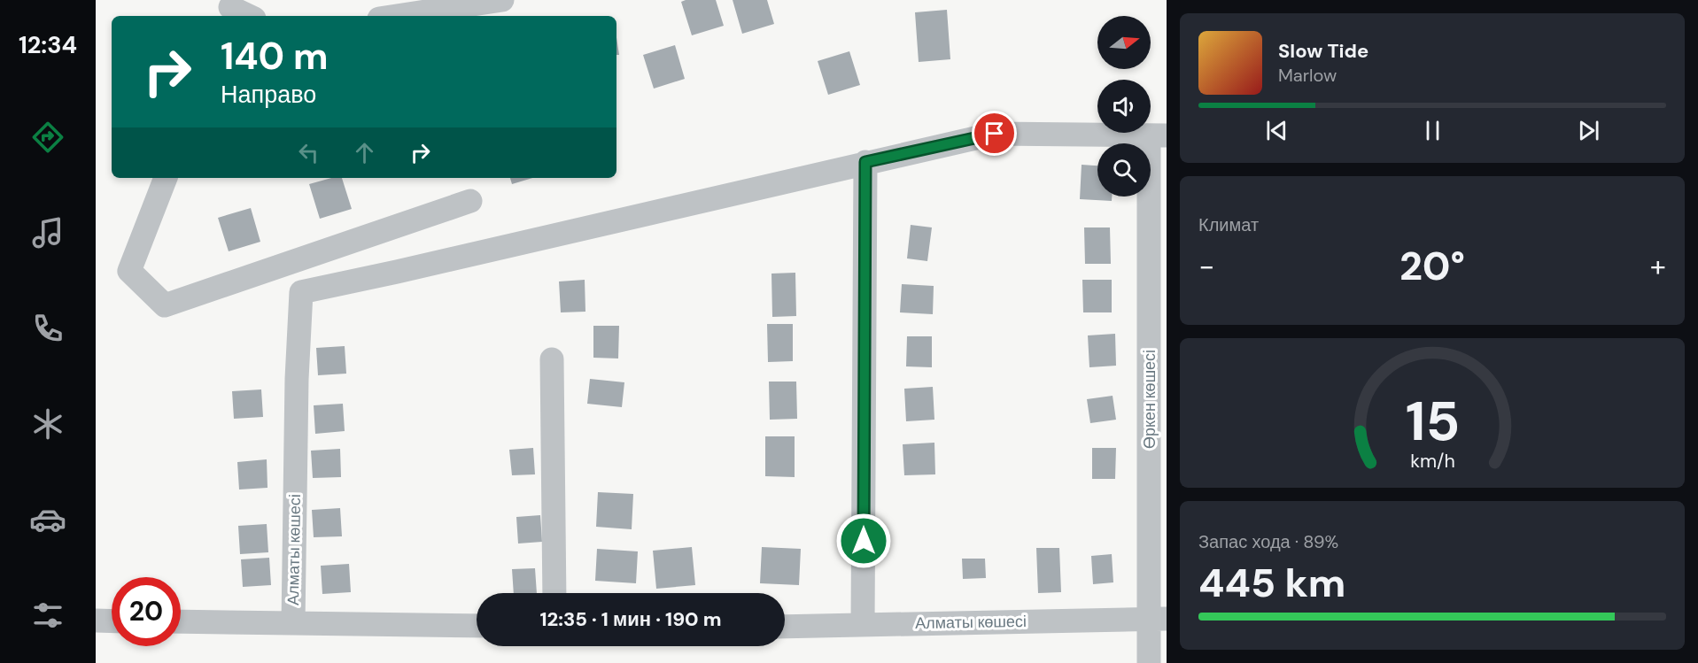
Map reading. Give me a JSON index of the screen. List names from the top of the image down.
{
  "streets": {
    "street": ["Өркен көшесі", "Алматы көшесі"]
  },
  "crossings": [
    ["Өркен көшесі", "Алматы көшесі"]
  ],
  "north": "right",
  "page": {
    "tabs": "12:34",
    "turn": ["140 m", "Направо"],
    "song": ["Slow Tide", "Marlow"],
    "tile": [
      "Климат",
      ["Запас хода · 89%", "445 km"]
    ],
    "heat": ["−", "20°", "+"],
    "limit": "20",
    "trip": "12:35 · 1 мин · 190 m",
    "gauge": ["15", "km/h"]
  }
}
